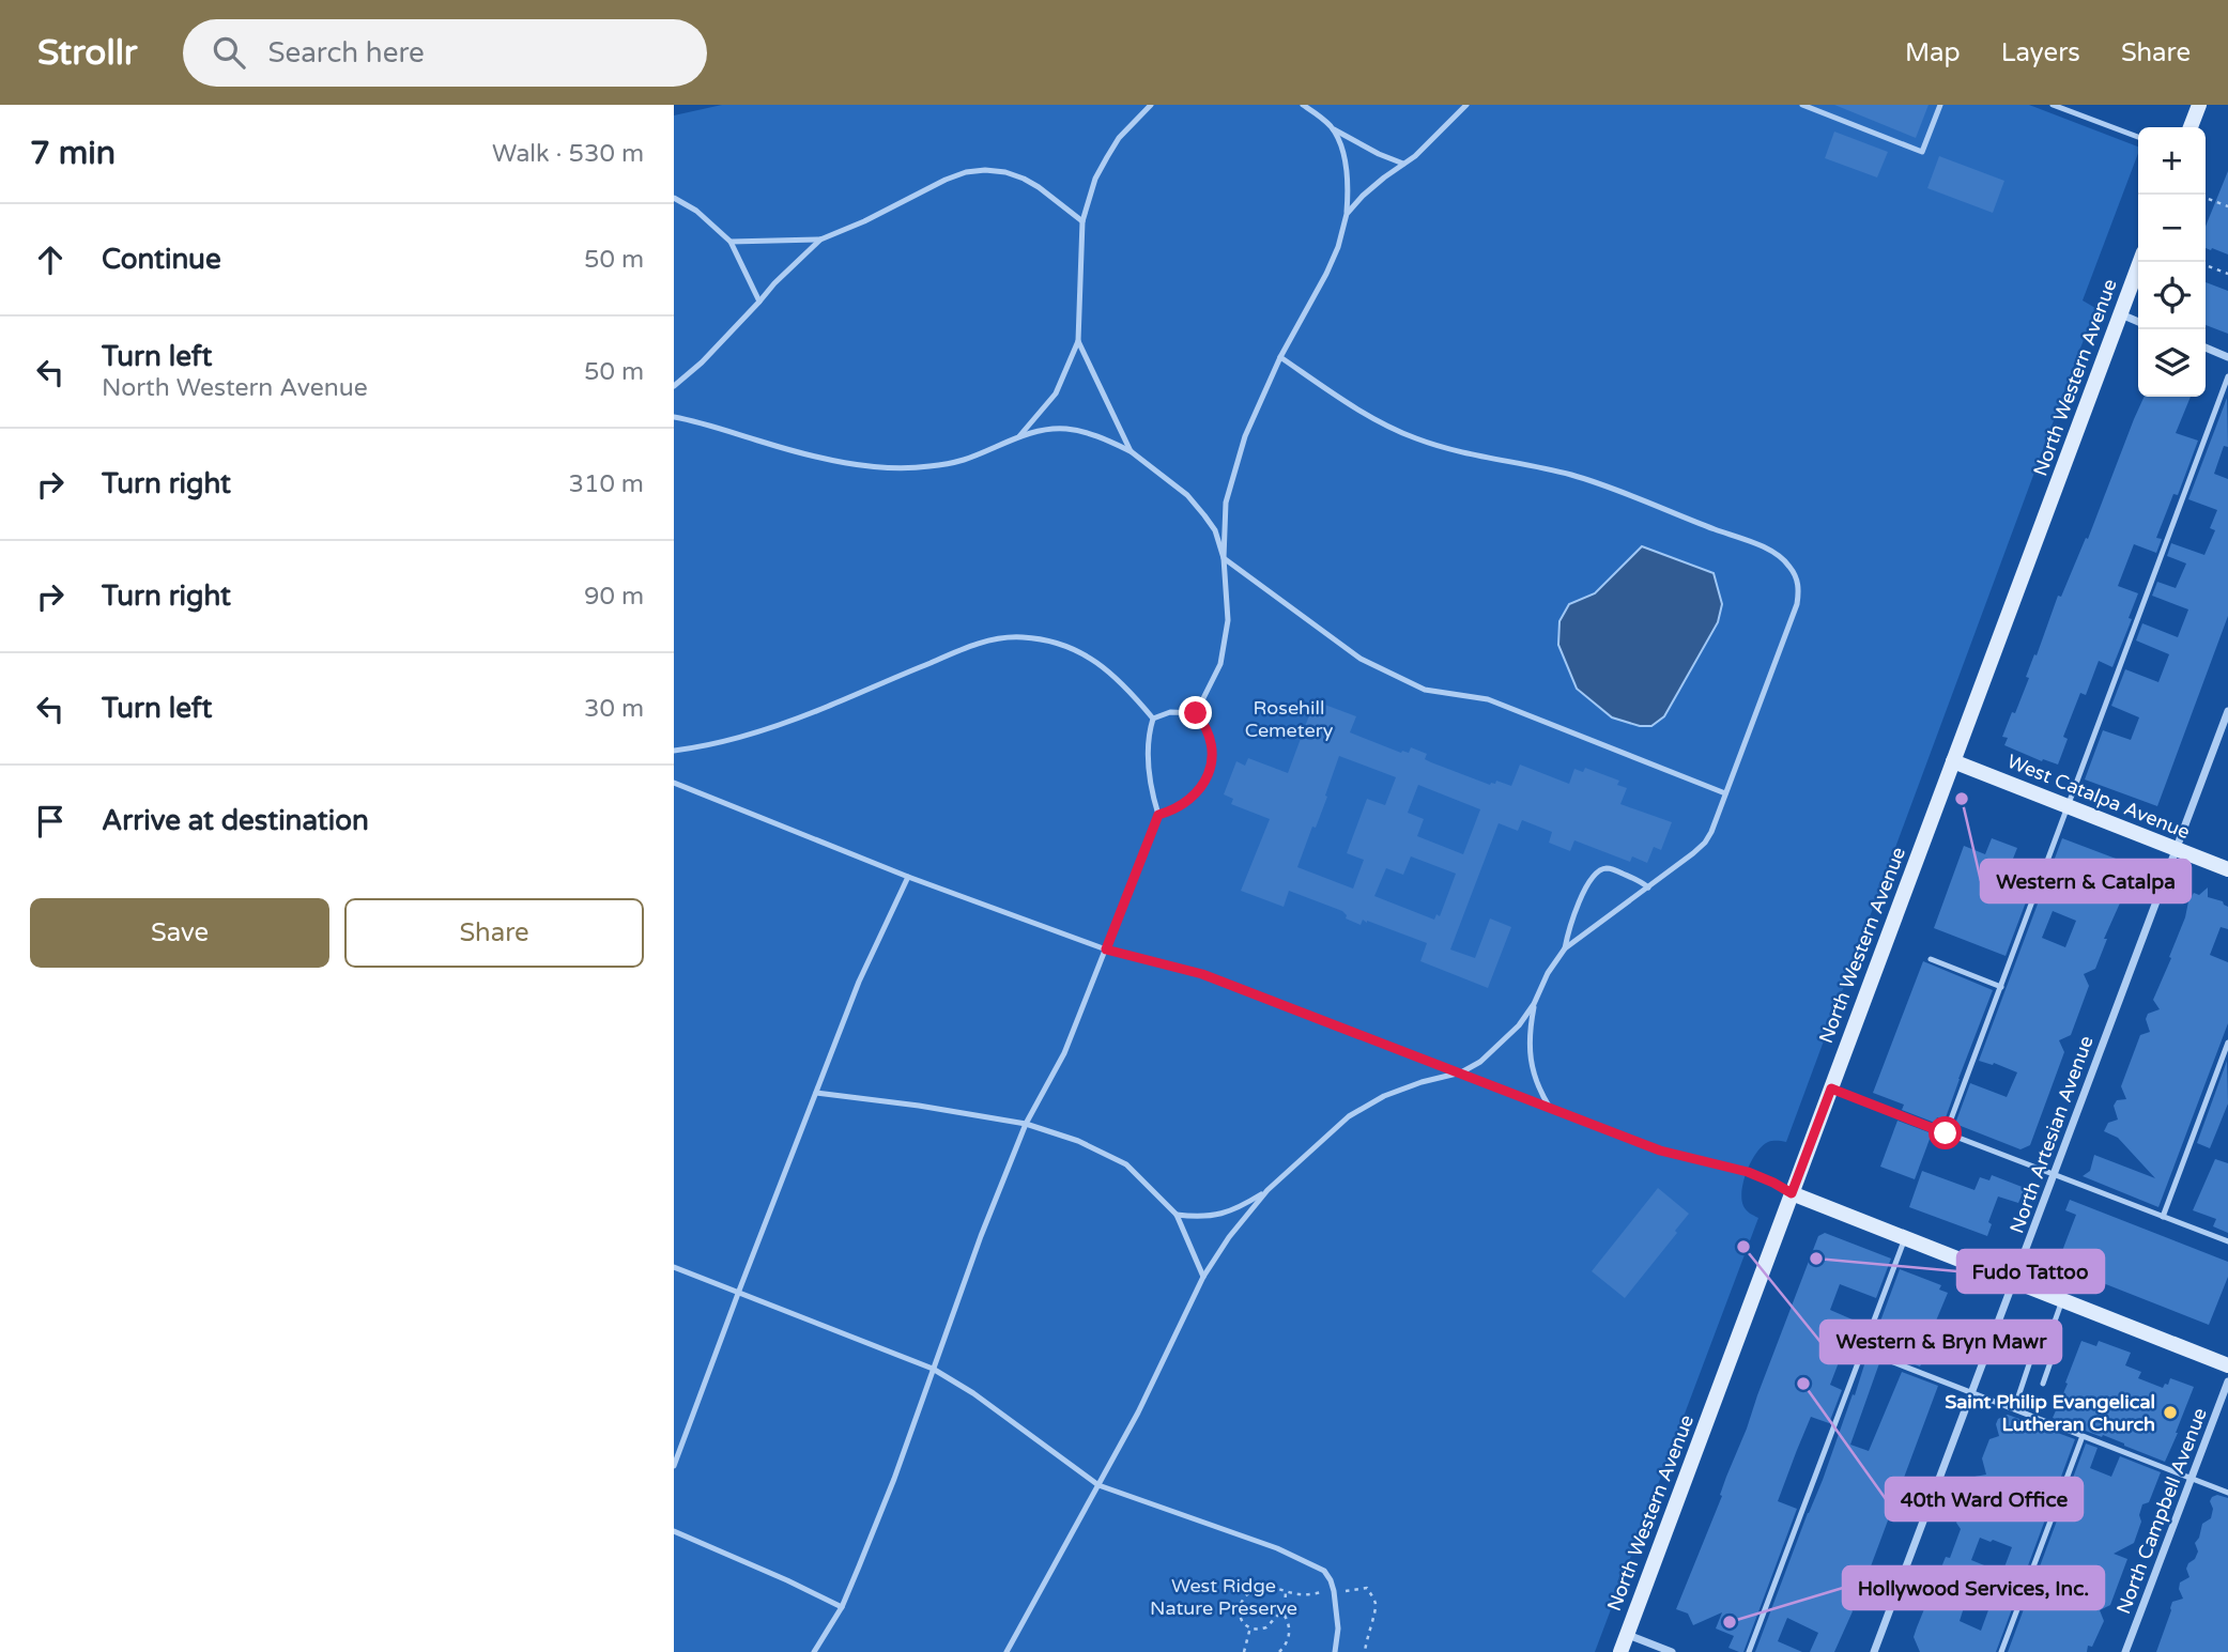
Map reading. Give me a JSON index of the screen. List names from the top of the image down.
{
  "streets": {
    "main road": ["North Western Avenue", "West Catalpa Avenue"],
    "street": ["North Artesian Avenue", "North Campbell Avenue"]
  },
  "crossings": [
    ["North Western Avenue", "West Catalpa Avenue"],
    ["West Catalpa Avenue", "North Artesian Avenue"]
  ],
  "parks": ["Rosehill Cemetery", "West Ridge Nature Preserve"],
  "places": [
    "Western & Catalpa",
    "Western & Bryn Mawr",
    "Fudo Tattoo",
    "40th Ward Office",
    "Saint Philip Evangelical Lutheran Church",
    "Hollywood Services, Inc."
  ],
  "page": {
    "header": "Strollr",
    "search": "Search here",
    "nav": ["Map", "Layers", "Share"],
    "heading": ["7 min", "Walk · 530 m"],
    "map_buttons": ["+", "−"],
    "list": [
      ["Continue", "50 m"],
      ["Turn left", "North Western Avenue", "50 m"],
      ["Turn right", "310 m"],
      ["Turn right", "90 m"],
      ["Turn left", "30 m"],
      "Arrive at destination"
    ],
    "buttons": ["Save", "Share"]
  }
}
